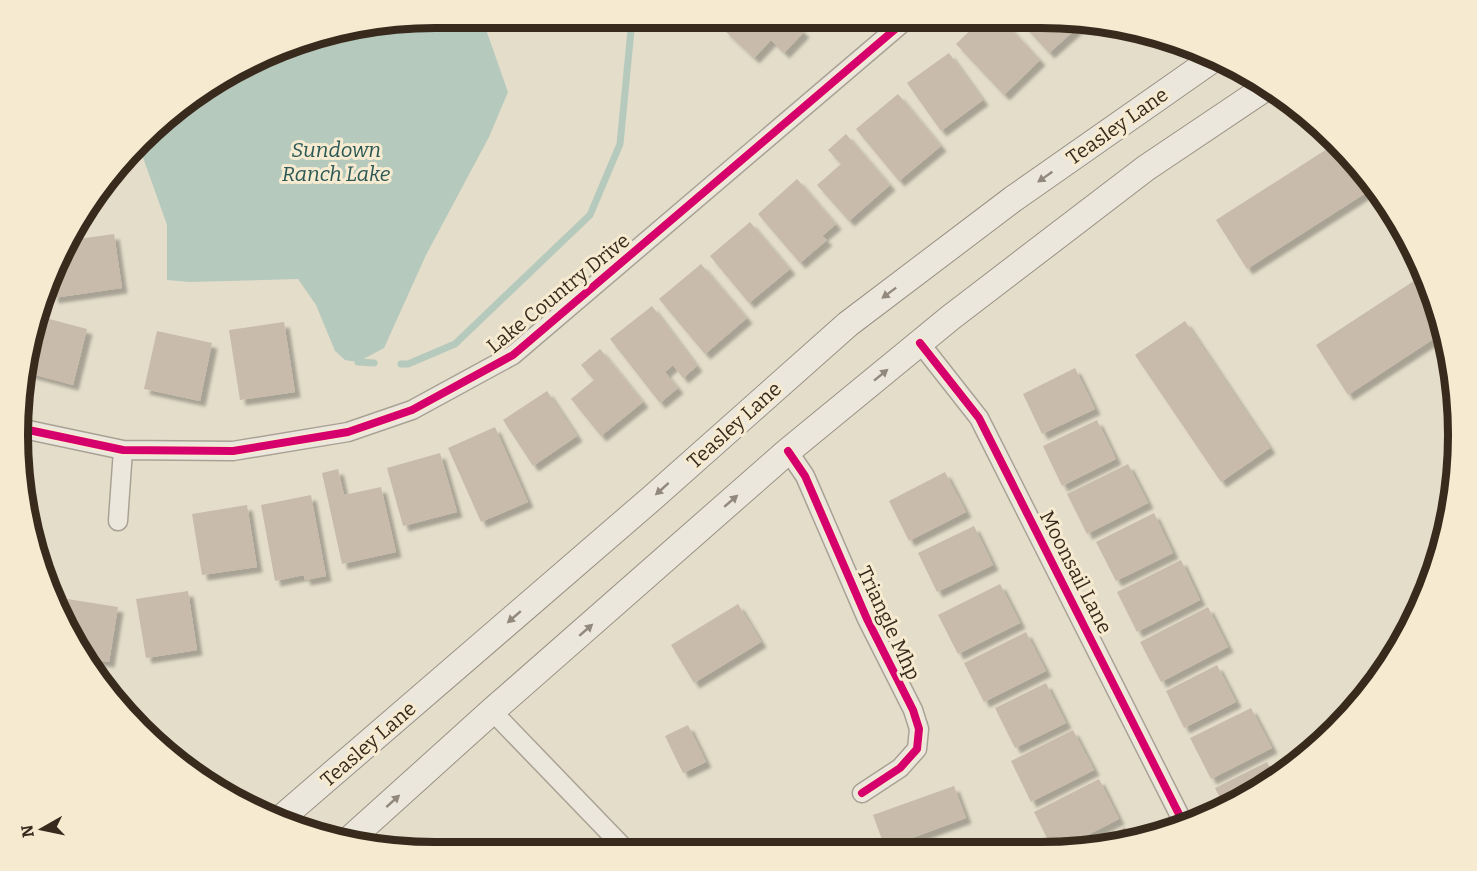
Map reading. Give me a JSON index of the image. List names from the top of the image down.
{
  "streets": {
    "main road": ["Teasley Lane"],
    "street": ["Lake Country Drive", "Moonsail Lane", "Triangle Mhp"]
  },
  "water": ["Sundown Ranch Lake"],
  "north": "left"
}
